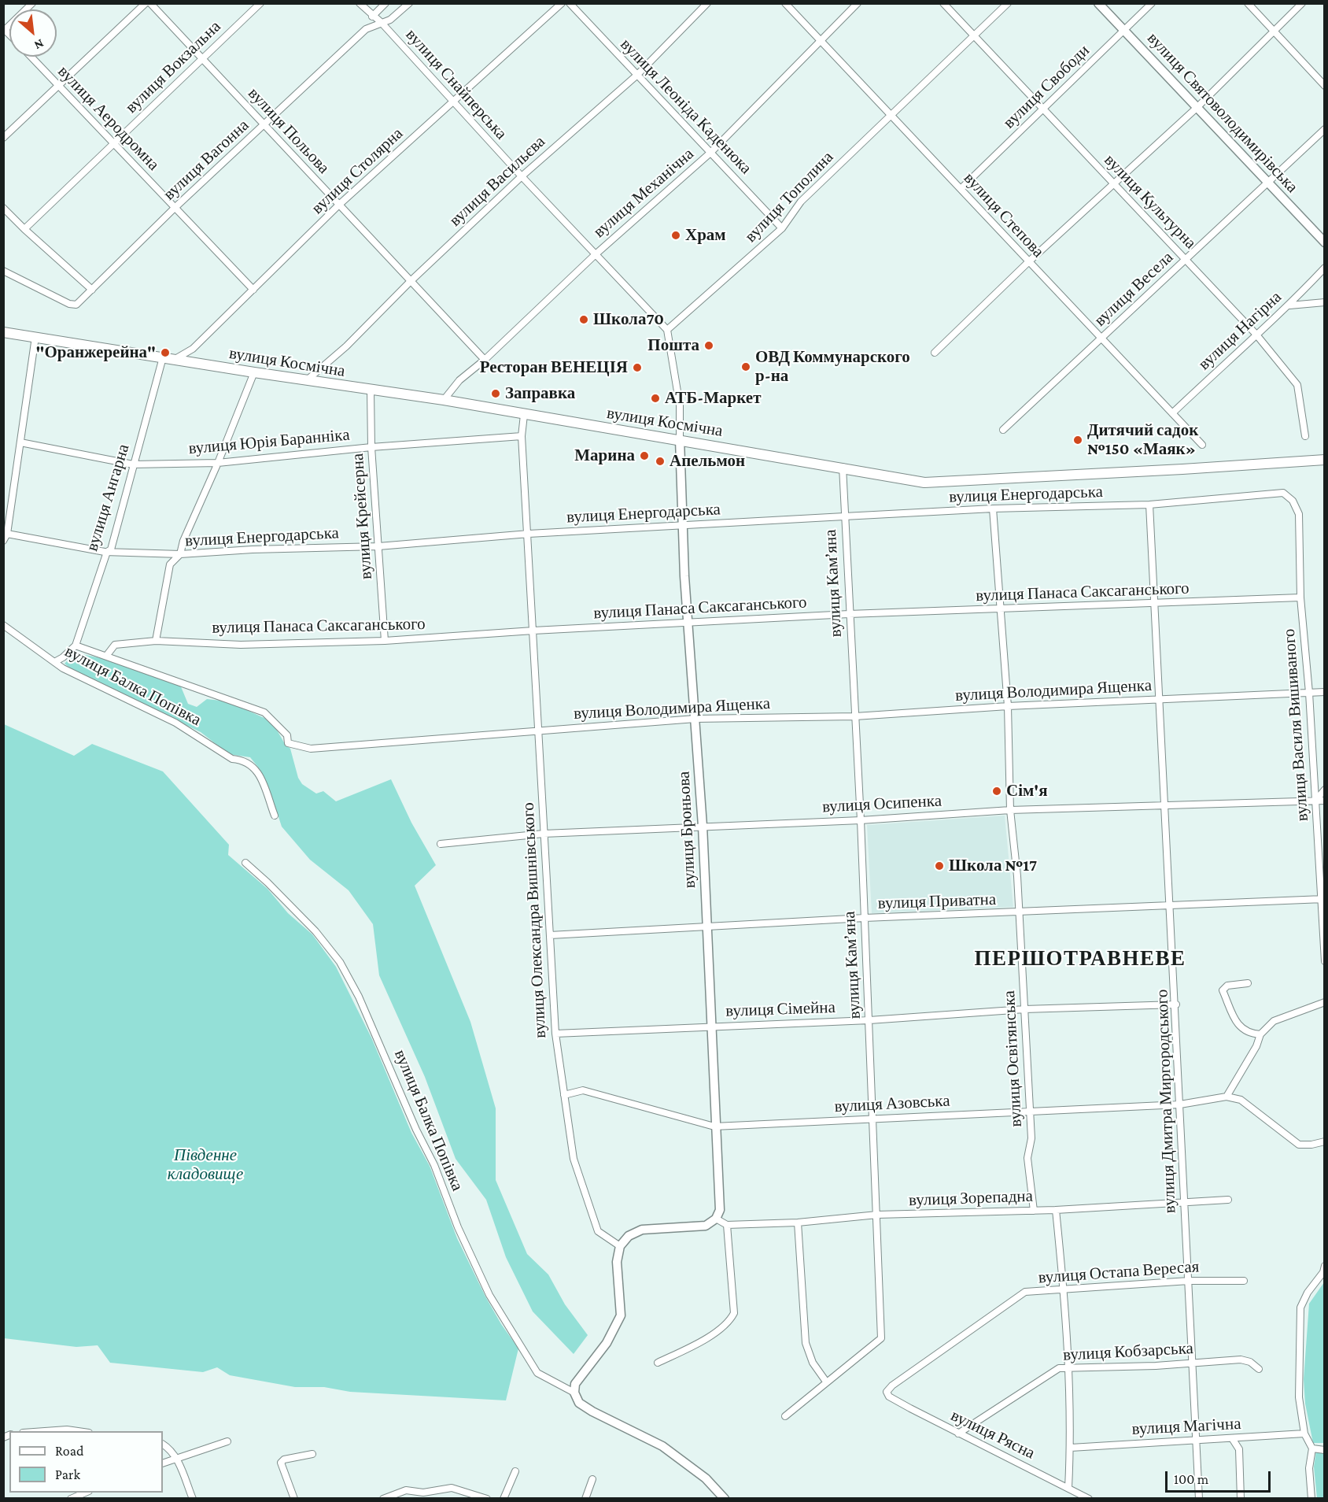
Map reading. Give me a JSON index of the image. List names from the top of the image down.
{
  "streets": {
    "main road": ["вулиця Космічна"],
    "street": [
      "вулиця Вокзальна",
      "вулиця Снайперська",
      "вулиця Свободи",
      "вулиця Леоніда Каденюка",
      "вулиця Святоволодимирівська",
      "вулиця Аеродромна",
      "вулиця Польова",
      "вулиця Вагонна",
      "вулиця Столярна",
      "вулиця Васильєва",
      "вулиця Механічна",
      "вулиця Тополина",
      "вулиця Культурна",
      "вулиця Степова",
      "вулиця Весела",
      "вулиця Нагірна",
      "вулиця Юрія Баранніка",
      "вулиця Енергодарська",
      "вулиця Ангарна",
      "вулиця Крейсерна",
      "вулиця Кам’яна",
      "вулиця Панаса Саксаганського",
      "вулиця Балка Попівка",
      "вулиця Володимира Ященка",
      "вулиця Василя Вишиваного",
      "вулиця Осипенка",
      "вулиця Броньова",
      "вулиця Приватна",
      "вулиця Олександра Вишнівського",
      "вулиця Сімейна",
      "вулиця Освітянська",
      "вулиця Дмитра Миргородського",
      "вулиця Азовська",
      "вулиця Зорепадна",
      "вулиця Остапа Вересая",
      "вулиця Кобзарська",
      "вулиця Магічна",
      "вулиця Рясна"
    ]
  },
  "crossings": [
    ["вулиця Вокзальна", "вулиця Аеродромна"],
    ["вулиця Вокзальна", "вулиця Польова"],
    ["вулиця Снайперська", "вулиця Вагонна"],
    ["вулиця Снайперська", "вулиця Столярна"],
    ["вулиця Снайперська", "вулиця Васильєва"],
    ["вулиця Снайперська", "вулиця Механічна"],
    ["вулиця Снайперська", "вулиця Тополина"],
    ["вулиця Свободи", "вулиця Святоволодимирівська"],
    ["вулиця Свободи", "вулиця Культурна"],
    ["вулиця Свободи", "вулиця Степова"],
    ["вулиця Леоніда Каденюка", "вулиця Васильєва"],
    ["вулиця Леоніда Каденюка", "вулиця Механічна"],
    ["вулиця Леоніда Каденюка", "вулиця Тополина"],
    ["вулиця Святоволодимирівська", "вулиця Весела"],
    ["вулиця Аеродромна", "вулиця Вагонна"],
    ["вулиця Аеродромна", "вулиця Столярна"],
    ["вулиця Польова", "вулиця Вагонна"],
    ["вулиця Польова", "вулиця Столярна"],
    ["вулиця Польова", "вулиця Васильєва"],
    ["вулиця Польова", "вулиця Механічна"],
    ["вулиця Столярна", "вулиця Космічна"],
    ["вулиця Васильєва", "вулиця Космічна"],
    ["вулиця Механічна", "вулиця Степова"],
    ["вулиця Механічна", "вулиця Космічна"],
    ["вулиця Тополина", "вулиця Культурна"],
    ["вулиця Тополина", "вулиця Степова"],
    ["вулиця Культурна", "вулиця Весела"],
    ["вулиця Культурна", "вулиця Нагірна"],
    ["вулиця Степова", "вулиця Весела"],
    ["вулиця Степова", "вулиця Нагірна"],
    ["вулиця Космічна", "вулиця Ангарна"],
    ["вулиця Космічна", "вулиця Крейсерна"],
    ["вулиця Космічна", "вулиця Кам’яна"],
    ["вулиця Космічна", "вулиця Броньова"],
    ["вулиця Космічна", "вулиця Олександра Вишнівського"],
    ["вулиця Юрія Баранніка", "вулиця Ангарна"],
    ["вулиця Юрія Баранніка", "вулиця Крейсерна"],
    ["вулиця Юрія Баранніка", "вулиця Олександра Вишнівського"],
    ["вулиця Енергодарська", "вулиця Ангарна"],
    ["вулиця Енергодарська", "вулиця Крейсерна"],
    ["вулиця Енергодарська", "вулиця Кам’яна"],
    ["вулиця Енергодарська", "вулиця Василя Вишиваного"],
    ["вулиця Енергодарська", "вулиця Броньова"],
    ["вулиця Енергодарська", "вулиця Олександра Вишнівського"],
    ["вулиця Енергодарська", "вулиця Освітянська"],
    ["вулиця Енергодарська", "вулиця Дмитра Миргородського"],
    ["вулиця Ангарна", "вулиця Володимира Ященка"],
    ["вулиця Крейсерна", "вулиця Панаса Саксаганського"],
    ["вулиця Кам’яна", "вулиця Панаса Саксаганського"],
    ["вулиця Кам’яна", "вулиця Володимира Ященка"],
    ["вулиця Кам’яна", "вулиця Осипенка"],
    ["вулиця Кам’яна", "вулиця Приватна"],
    ["вулиця Кам’яна", "вулиця Сімейна"],
    ["вулиця Кам’яна", "вулиця Азовська"],
    ["вулиця Кам’яна", "вулиця Зорепадна"],
    ["вулиця Панаса Саксаганського", "вулиця Володимира Ященка"],
    ["вулиця Панаса Саксаганського", "вулиця Василя Вишиваного"],
    ["вулиця Панаса Саксаганського", "вулиця Броньова"],
    ["вулиця Панаса Саксаганського", "вулиця Олександра Вишнівського"],
    ["вулиця Панаса Саксаганського", "вулиця Освітянська"],
    ["вулиця Панаса Саксаганського", "вулиця Дмитра Миргородського"],
    ["вулиця Володимира Ященка", "вулиця Василя Вишиваного"],
    ["вулиця Володимира Ященка", "вулиця Броньова"],
    ["вулиця Володимира Ященка", "вулиця Олександра Вишнівського"],
    ["вулиця Володимира Ященка", "вулиця Освітянська"],
    ["вулиця Володимира Ященка", "вулиця Дмитра Миргородського"],
    ["вулиця Василя Вишиваного", "вулиця Осипенка"],
    ["вулиця Василя Вишиваного", "вулиця Приватна"],
    ["вулиця Осипенка", "вулиця Броньова"],
    ["вулиця Осипенка", "вулиця Олександра Вишнівського"],
    ["вулиця Осипенка", "вулиця Освітянська"],
    ["вулиця Осипенка", "вулиця Дмитра Миргородського"],
    ["вулиця Броньова", "вулиця Приватна"],
    ["вулиця Броньова", "вулиця Сімейна"],
    ["вулиця Броньова", "вулиця Азовська"],
    ["вулиця Приватна", "вулиця Олександра Вишнівського"],
    ["вулиця Приватна", "вулиця Освітянська"],
    ["вулиця Приватна", "вулиця Дмитра Миргородського"],
    ["вулиця Олександра Вишнівського", "вулиця Сімейна"],
    ["вулиця Олександра Вишнівського", "вулиця Азовська"],
    ["вулиця Сімейна", "вулиця Освітянська"],
    ["вулиця Сімейна", "вулиця Дмитра Миргородського"],
    ["вулиця Освітянська", "вулиця Азовська"],
    ["вулиця Освітянська", "вулиця Зорепадна"],
    ["вулиця Дмитра Миргородського", "вулиця Азовська"],
    ["вулиця Дмитра Миргородського", "вулиця Зорепадна"],
    ["вулиця Дмитра Миргородського", "вулиця Остапа Вересая"],
    ["вулиця Дмитра Миргородського", "вулиця Кобзарська"],
    ["вулиця Дмитра Миргородського", "вулиця Магічна"],
    ["вулиця Остапа Вересая", "вулиця Рясна"],
    ["вулиця Кобзарська", "вулиця Рясна"]
  ],
  "districts": ["ПЕРШОТРАВНЕВЕ"],
  "parks": ["Південне кладовище"],
  "places": [
    "Храм",
    "Школа70",
    "Пошта",
    "\"Оранжерейна\"",
    "ОВД Коммунарского р-на",
    "Ресторан ВЕНЕЦІЯ",
    "Заправка",
    "АТБ-Маркет",
    "Дитячий садок №150 «Маяк»",
    "Марина",
    "Апельмон",
    "Сім'я",
    "Школа №17"
  ],
  "legend": ["Road", "Park"],
  "scale_bar": "100 m",
  "north": "bottom right"
}
